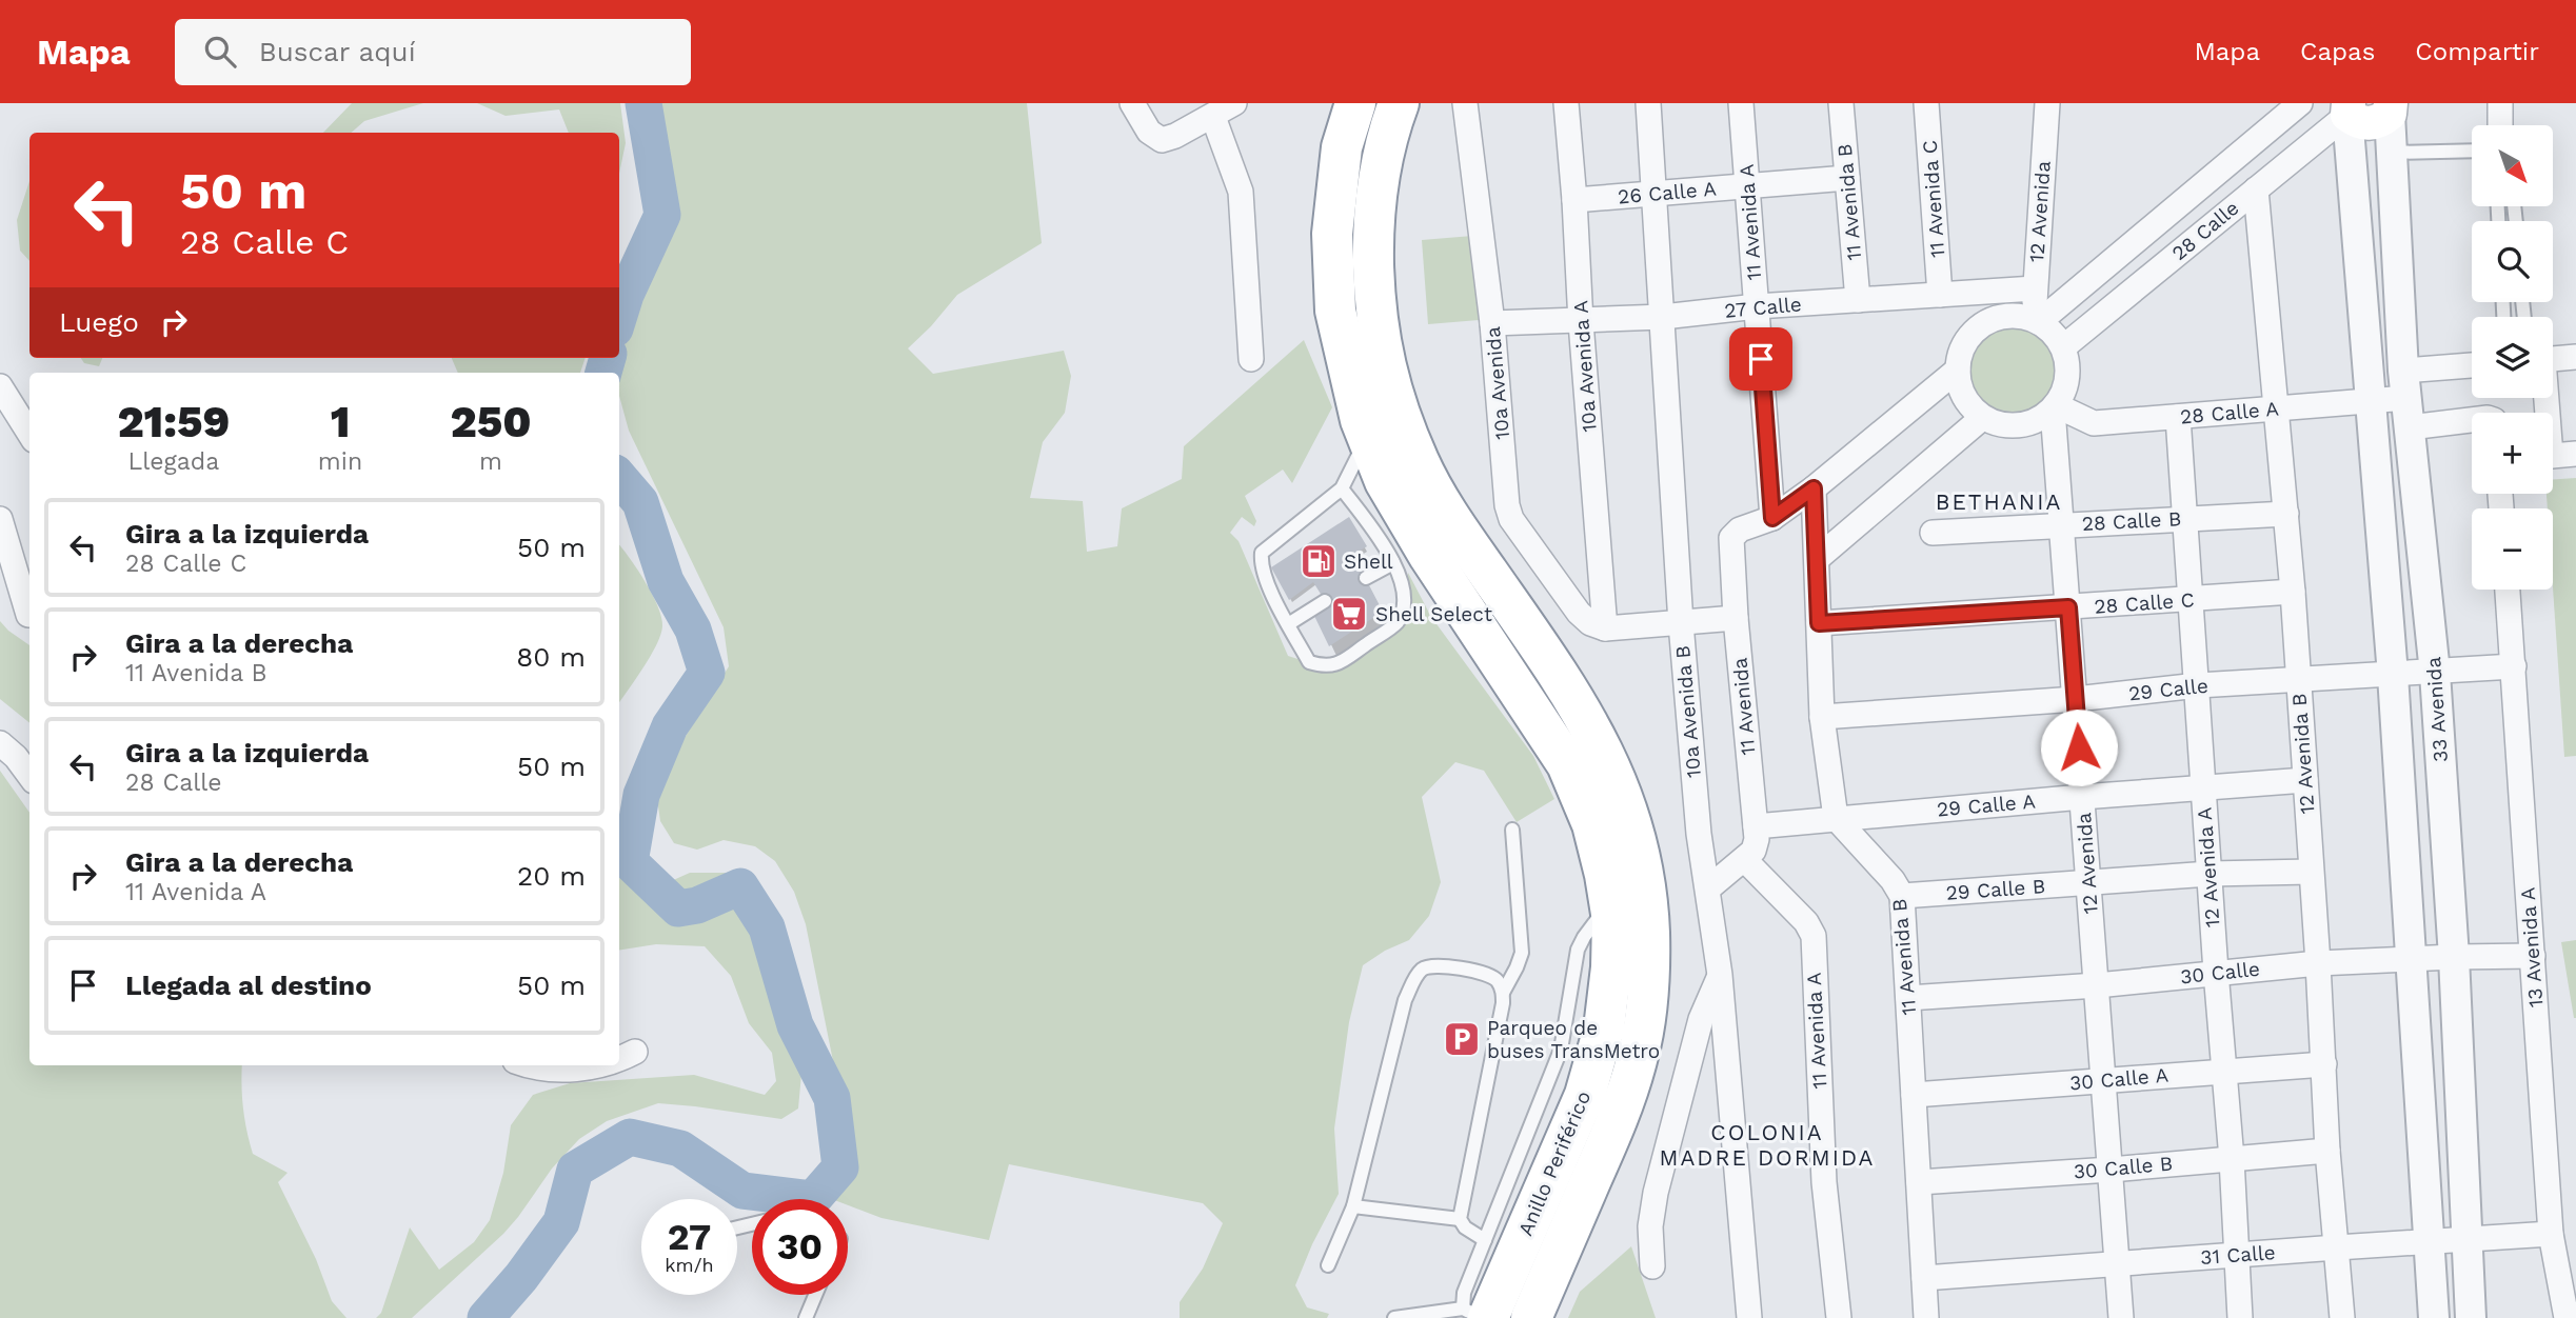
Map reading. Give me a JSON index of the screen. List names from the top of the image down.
{
  "streets": {
    "highway": ["Anillo Periférico"],
    "street": [
      "26 Calle A",
      "11 Avenida C",
      "11 Avenida B",
      "12 Avenida",
      "11 Avenida A",
      "28 Calle",
      "27 Calle",
      "10a Avenida A",
      "10a Avenida",
      "28 Calle A",
      "28 Calle B",
      "28 Calle C",
      "29 Calle",
      "11 Avenida",
      "33 Avenida",
      "10a Avenida B",
      "12 Avenida B",
      "29 Calle A",
      "12 Avenida A",
      "29 Calle B",
      "13 Avenida A",
      "30 Calle",
      "30 Calle A",
      "30 Calle B",
      "31 Calle"
    ]
  },
  "crossings": [
    ["26 Calle A", "11 Avenida B"],
    ["26 Calle A", "11 Avenida A"],
    ["26 Calle A", "10a Avenida A"],
    ["26 Calle A", "10a Avenida B"],
    ["11 Avenida C", "27 Calle"],
    ["11 Avenida B", "27 Calle"],
    ["11 Avenida B", "29 Calle A"],
    ["11 Avenida B", "29 Calle B"],
    ["11 Avenida B", "30 Calle"],
    ["11 Avenida B", "30 Calle A"],
    ["11 Avenida B", "30 Calle B"],
    ["11 Avenida B", "31 Calle"],
    ["12 Avenida", "28 Calle"],
    ["12 Avenida", "27 Calle"],
    ["12 Avenida", "28 Calle A"],
    ["12 Avenida", "28 Calle B"],
    ["12 Avenida", "28 Calle C"],
    ["12 Avenida", "29 Calle"],
    ["12 Avenida", "29 Calle A"],
    ["12 Avenida", "29 Calle B"],
    ["12 Avenida", "30 Calle"],
    ["12 Avenida", "30 Calle A"],
    ["12 Avenida", "30 Calle B"],
    ["12 Avenida", "31 Calle"],
    ["11 Avenida A", "27 Calle"],
    ["11 Avenida A", "11 Avenida"],
    ["28 Calle", "28 Calle A"],
    ["28 Calle", "33 Avenida"],
    ["28 Calle", "12 Avenida B"],
    ["27 Calle", "10a Avenida A"],
    ["27 Calle", "10a Avenida"],
    ["27 Calle", "10a Avenida B"],
    ["10a Avenida A", "10a Avenida"],
    ["28 Calle A", "33 Avenida"],
    ["28 Calle A", "12 Avenida B"],
    ["28 Calle A", "12 Avenida A"],
    ["28 Calle B", "12 Avenida B"],
    ["28 Calle B", "12 Avenida A"],
    ["28 Calle C", "12 Avenida B"],
    ["28 Calle C", "12 Avenida A"],
    ["29 Calle", "33 Avenida"],
    ["29 Calle", "12 Avenida B"],
    ["29 Calle", "12 Avenida A"],
    ["29 Calle", "13 Avenida A"],
    ["11 Avenida", "29 Calle A"],
    ["33 Avenida", "30 Calle"],
    ["33 Avenida", "31 Calle"],
    ["12 Avenida B", "29 Calle A"],
    ["12 Avenida B", "29 Calle B"],
    ["12 Avenida B", "30 Calle"],
    ["12 Avenida B", "30 Calle A"],
    ["12 Avenida B", "30 Calle B"],
    ["12 Avenida B", "31 Calle"],
    ["29 Calle A", "12 Avenida A"],
    ["12 Avenida A", "29 Calle B"],
    ["12 Avenida A", "30 Calle"],
    ["12 Avenida A", "30 Calle A"],
    ["12 Avenida A", "30 Calle B"],
    ["12 Avenida A", "31 Calle"],
    ["13 Avenida A", "30 Calle"],
    ["13 Avenida A", "31 Calle"]
  ],
  "districts": ["BETHANIA", "COLONIA MADRE DORMIDA"],
  "places": {
    "fuel station": ["Shell"],
    "supermarket": ["Shell Select"],
    "parking": ["Parqueo de buses TransMetro"]
  },
  "north": "bottom right",
  "page": {
    "header": "Mapa",
    "search": "Buscar aquí",
    "nav": ["Mapa", "Capas", "Compartir"],
    "map_buttons": ["+", "−"],
    "turn": ["50 m", "28 Calle C"],
    "then": "Luego",
    "eta": [
      "21:59",
      "Llegada",
      "1",
      "min",
      "250",
      "m"
    ],
    "list": [
      {
        "name": "Gira a la izquierda",
        "note": "28 Calle C",
        "value": "50 m"
      },
      {
        "name": "Gira a la derecha",
        "note": "11 Avenida B",
        "value": "80 m"
      },
      {
        "name": "Gira a la izquierda",
        "note": "28 Calle",
        "value": "50 m"
      },
      {
        "name": "Gira a la derecha",
        "note": "11 Avenida A",
        "value": "20 m"
      },
      {
        "name": "Llegada al destino",
        "value": "50 m"
      }
    ],
    "speed": "27 km/h",
    "limit": "30"
  }
}
